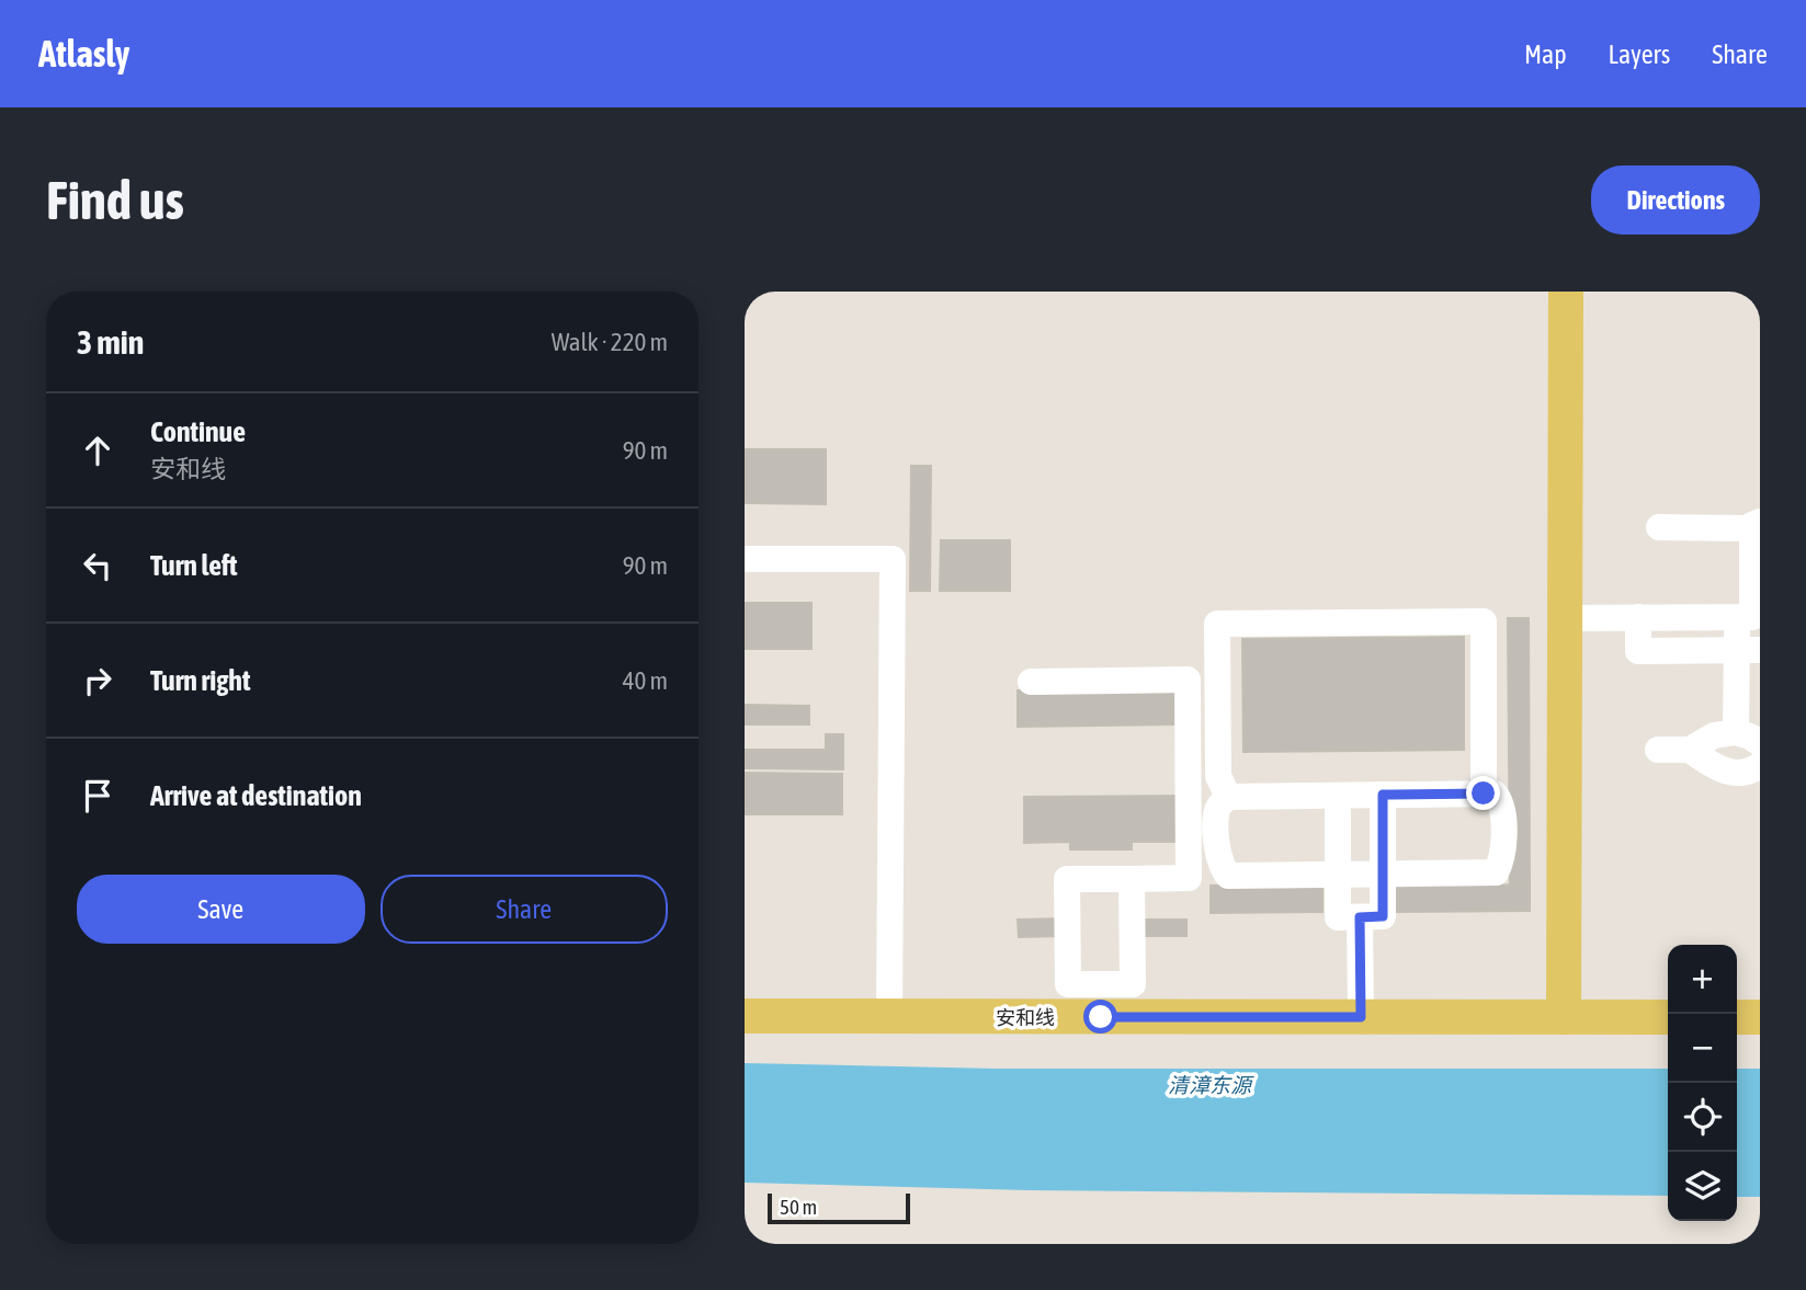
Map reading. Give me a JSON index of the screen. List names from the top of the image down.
{
  "streets": {
    "main road": ["安和线"]
  },
  "water": ["清漳东源"],
  "scale_bar": "50 m",
  "page": {
    "header": "Atlasly",
    "nav": ["Map", "Layers", "Share"],
    "buttons": [
      "Directions",
      ["Save", "Share"]
    ],
    "title": "Find us",
    "heading": ["3 min", "Walk · 220 m"],
    "list": [
      ["Continue", "安和线", "90 m"],
      ["Turn left", "90 m"],
      ["Turn right", "40 m"],
      "Arrive at destination"
    ],
    "map_buttons": ["+", "−"],
    "scale": "50 m"
  }
}
